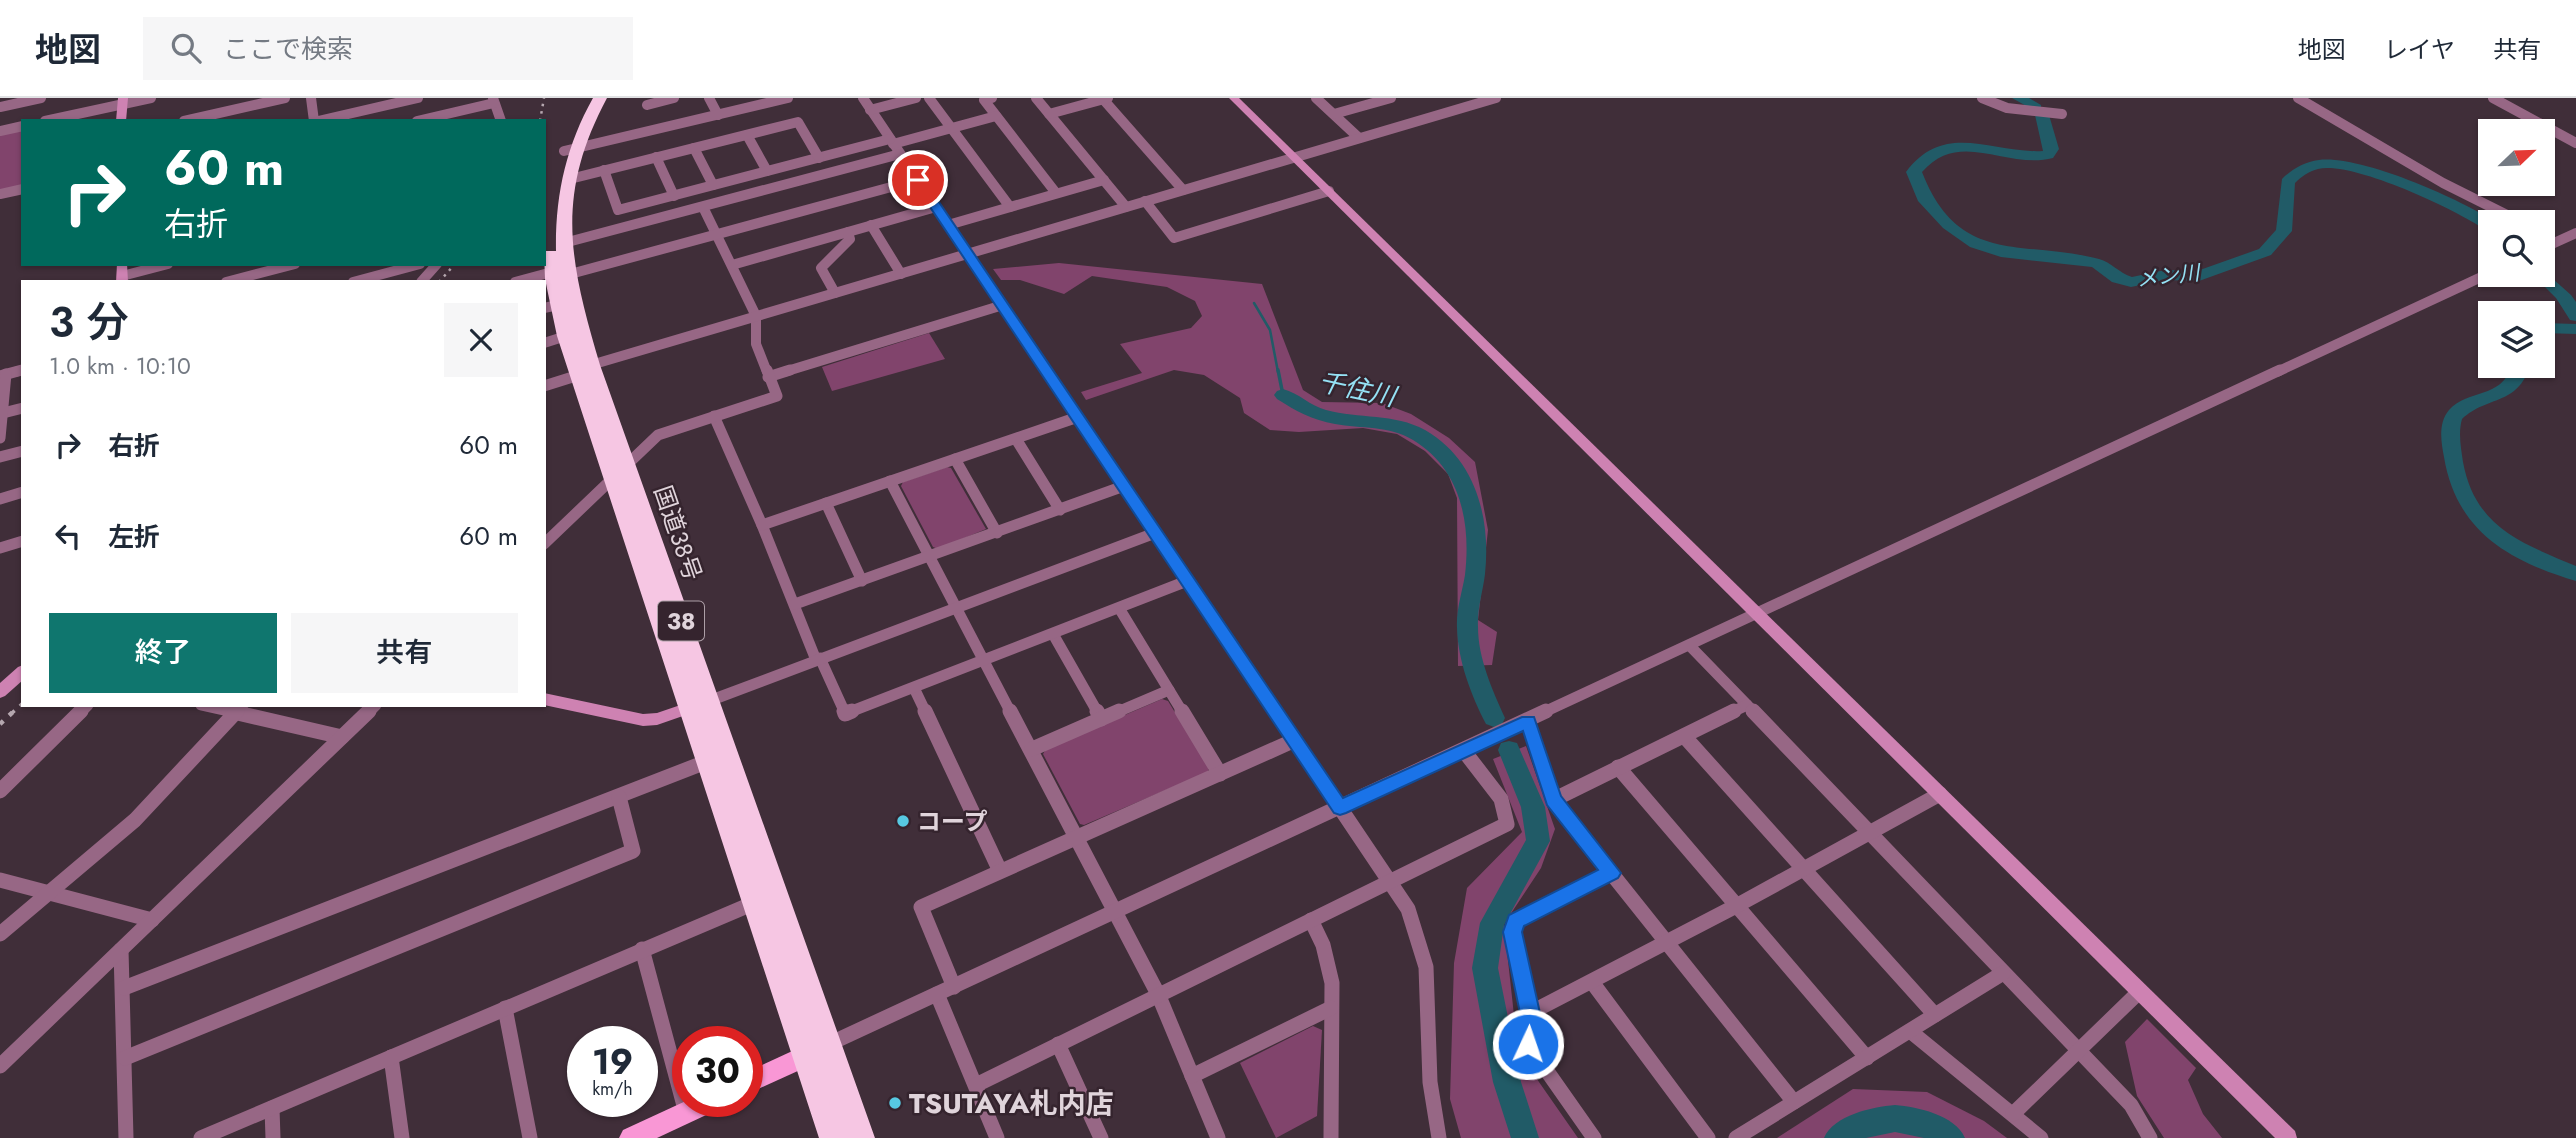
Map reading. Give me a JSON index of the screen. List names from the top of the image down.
{
  "streets": {
    "highway": ["国道38号", "38"]
  },
  "water": ["メン川", "千住川"],
  "places": ["コープ", "TSUTAYA札内店"],
  "north": "top right",
  "page": {
    "header": "地図",
    "search": "ここで検索",
    "nav": ["地図", "レイヤ", "共有"],
    "turn": ["60 m", "右折"],
    "heading": ["3 分", "1.0 km · 10:10"],
    "list": [
      {
        "name": "右折",
        "value": "60 m"
      },
      {
        "name": "左折",
        "value": "60 m"
      }
    ],
    "buttons": ["終了", "共有"],
    "speed": "19 km/h",
    "limit": "30"
  }
}
